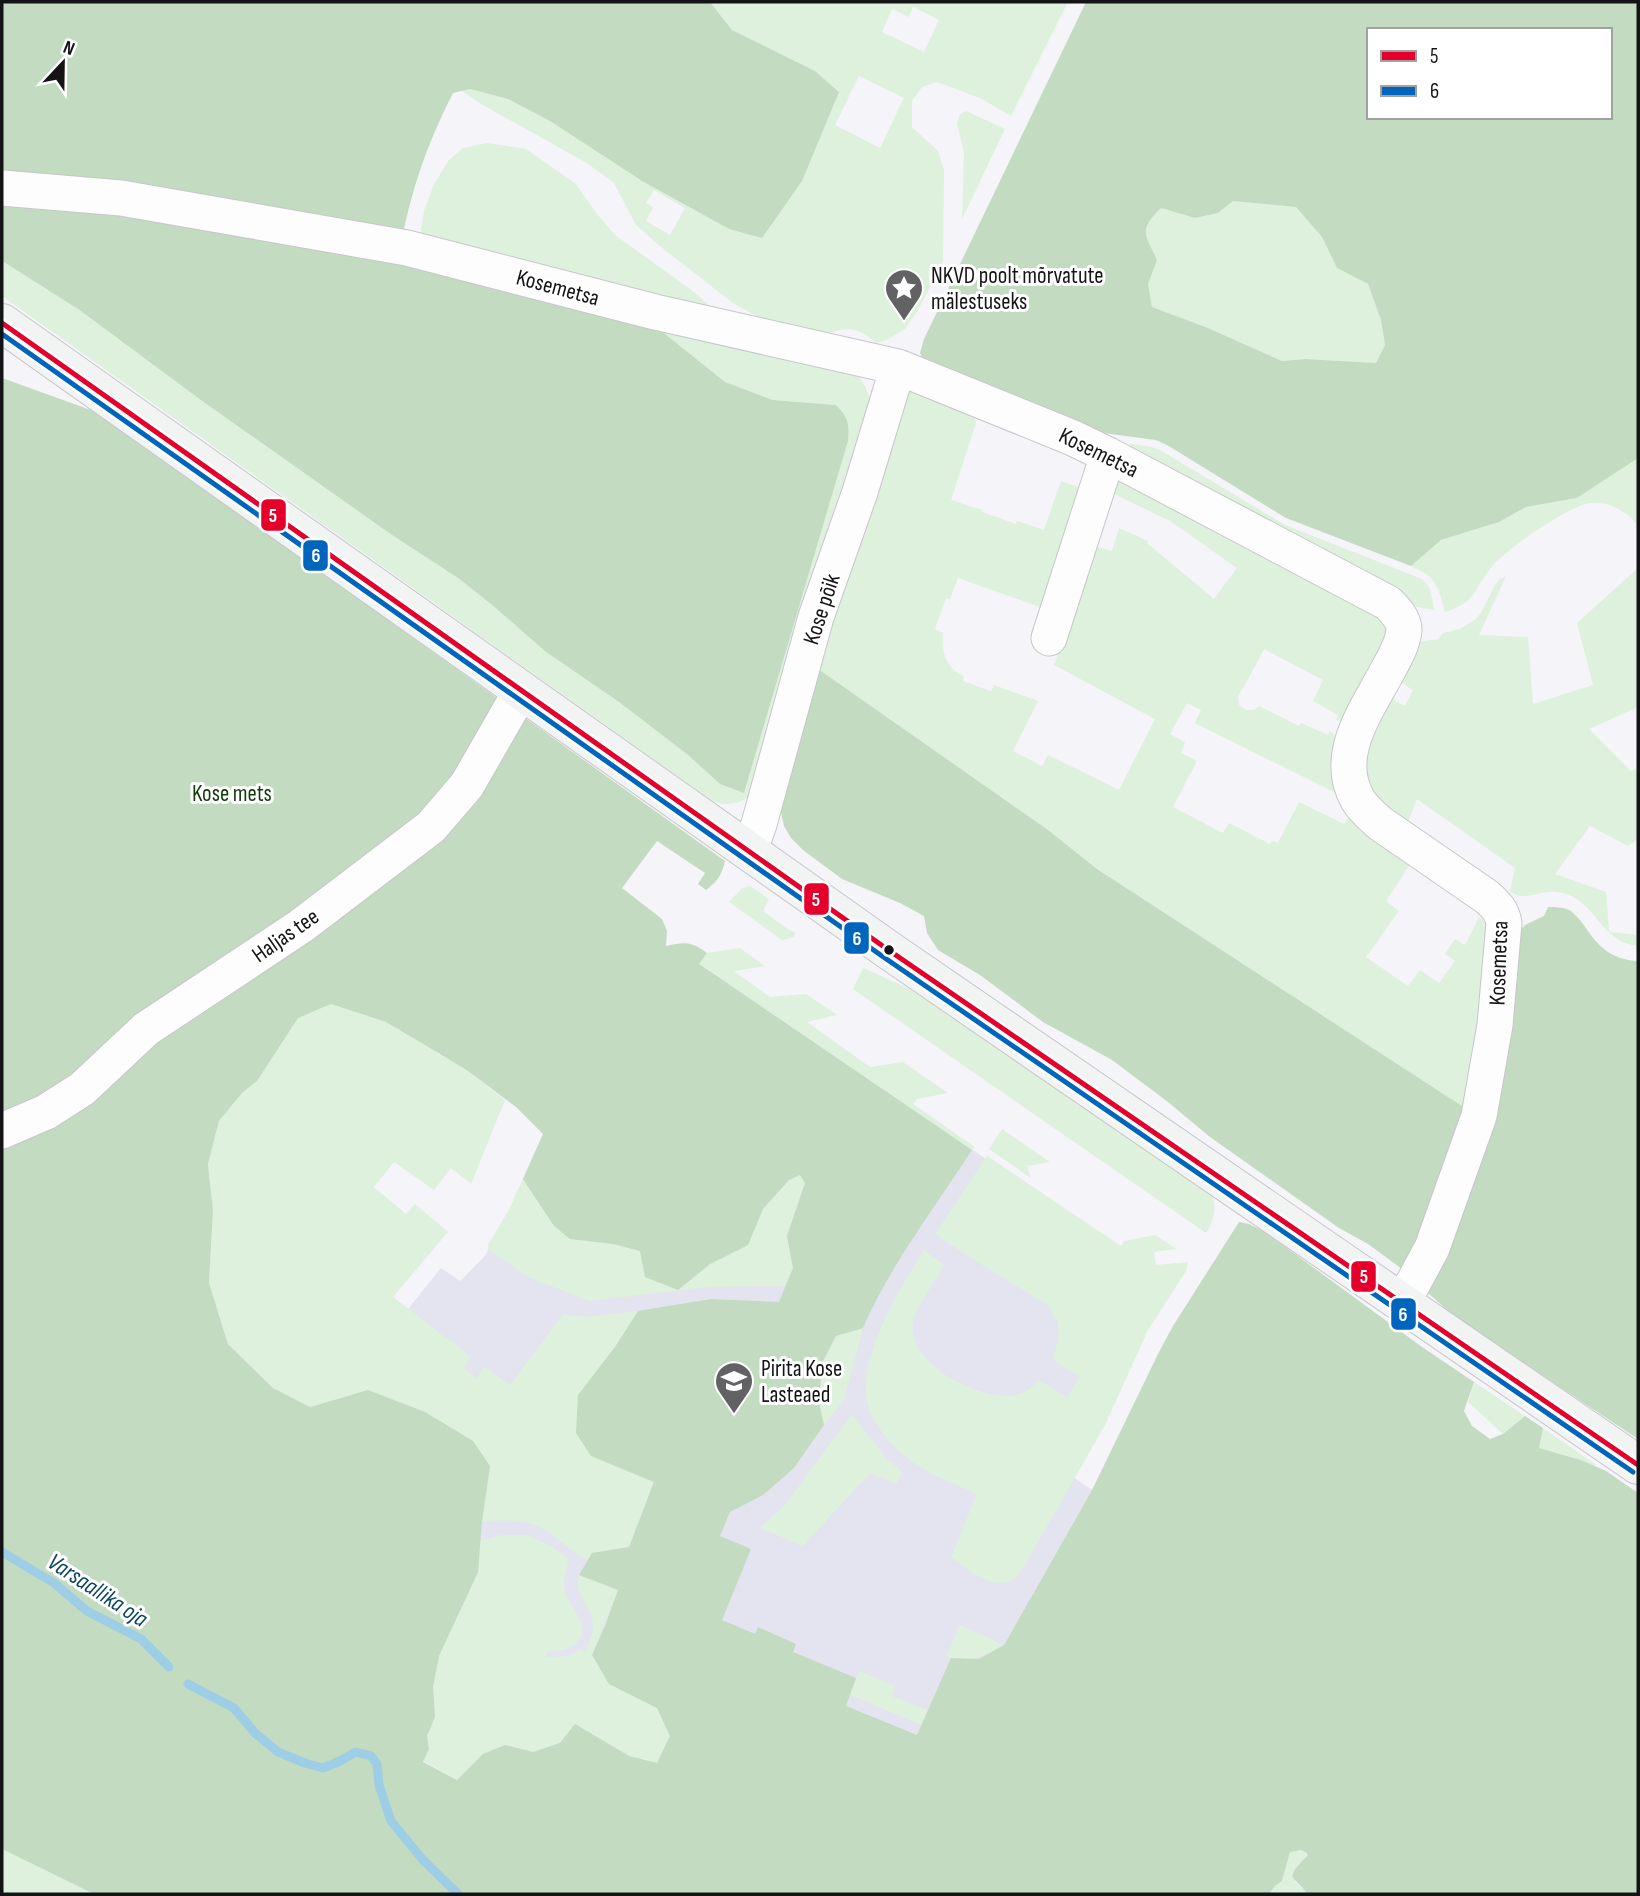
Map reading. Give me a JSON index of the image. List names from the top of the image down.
{
  "streets": {
    "street": ["Kosemetsa", "Kose põik", "Haljas tee"]
  },
  "crossings": [
    ["Kosemetsa", "Kose põik"]
  ],
  "water": ["Varsaallika oja"],
  "parks": ["Kose mets"],
  "places": {
    "place": ["NKVD poolt mõrvatute mälestuseks"],
    "school or university": ["Pirita Kose Lasteaed"]
  },
  "lines": ["transit line 5", "transit line 6"],
  "legend": ["5", "6"],
  "north": "top"
}
